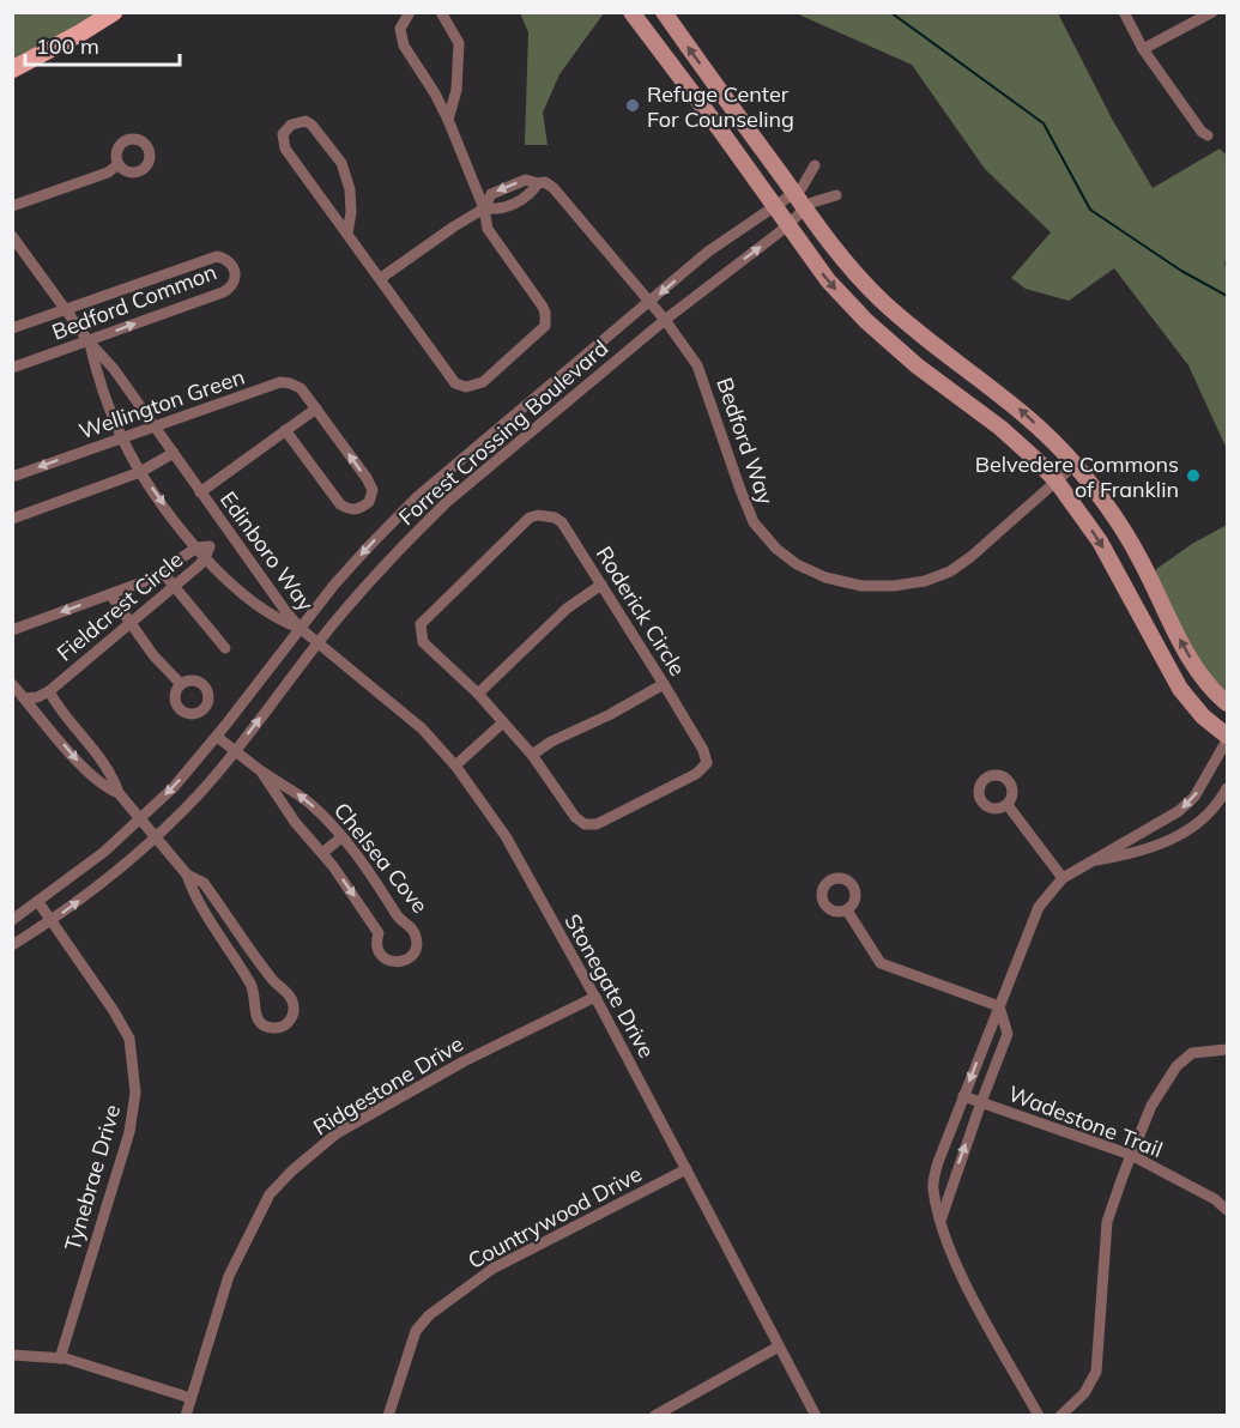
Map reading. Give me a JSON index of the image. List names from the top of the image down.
{
  "streets": {
    "street": [
      "Bedford Common",
      "Wellington Green",
      "Forrest Crossing Boulevard",
      "Bedford Way",
      "Edinboro Way",
      "Fieldcrest Circle",
      "Roderick Circle",
      "Chelsea Cove",
      "Stonegate Drive",
      "Ridgestone Drive",
      "Wadestone Trail",
      "Tynebrae Drive",
      "Countrywood Drive"
    ]
  },
  "crossings": [
    ["Bedford Common", "Edinboro Way"],
    ["Wellington Green", "Edinboro Way"],
    ["Forrest Crossing Boulevard", "Bedford Way"],
    ["Forrest Crossing Boulevard", "Edinboro Way"],
    ["Forrest Crossing Boulevard", "Fieldcrest Circle"],
    ["Forrest Crossing Boulevard", "Chelsea Cove"],
    ["Forrest Crossing Boulevard", "Stonegate Drive"],
    ["Forrest Crossing Boulevard", "Tynebrae Drive"],
    ["Edinboro Way", "Fieldcrest Circle"],
    ["Edinboro Way", "Stonegate Drive"],
    ["Stonegate Drive", "Ridgestone Drive"],
    ["Stonegate Drive", "Countrywood Drive"]
  ],
  "places": ["Refuge Center For Counseling", "Belvedere Commons of Franklin"],
  "scale_bar": "100 m"
}
